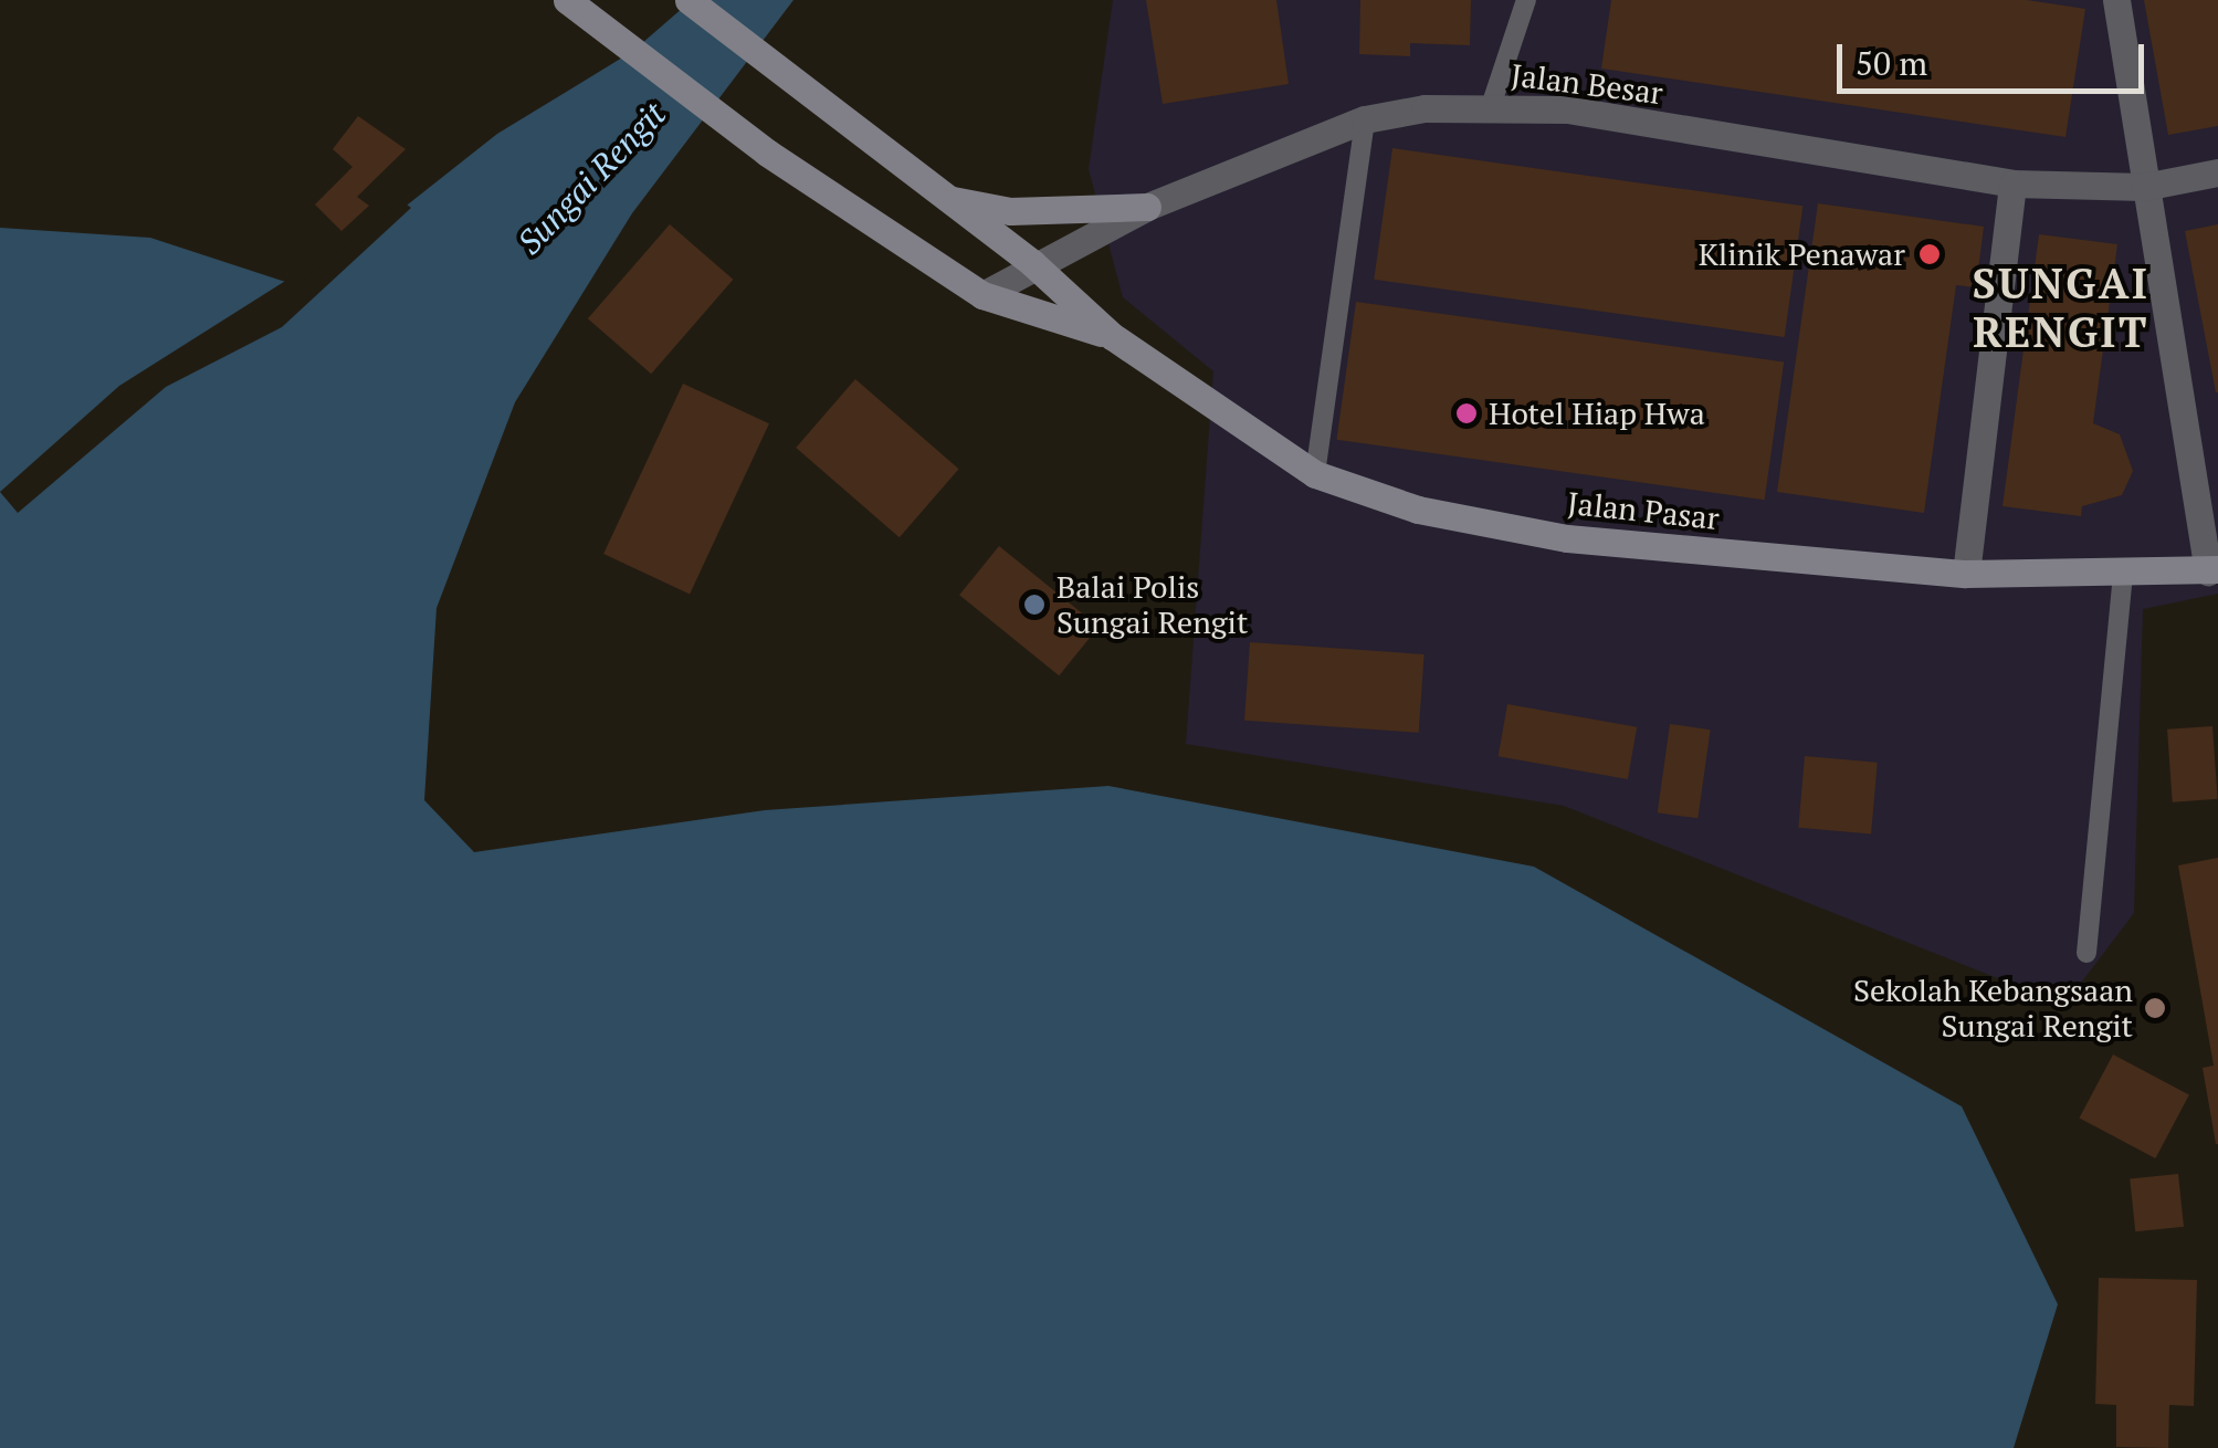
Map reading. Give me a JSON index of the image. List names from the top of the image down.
{
  "streets": {
    "main road": ["Jalan Pasar"],
    "street": ["Jalan Besar"]
  },
  "districts": ["SUNGAI RENGIT"],
  "water": ["Sungai Rengit"],
  "places": [
    "Klinik Penawar",
    "Hotel Hiap Hwa",
    "Balai Polis Sungai Rengit",
    "Sekolah Kebangsaan Sungai Rengit"
  ],
  "scale_bar": "50 m"
}
